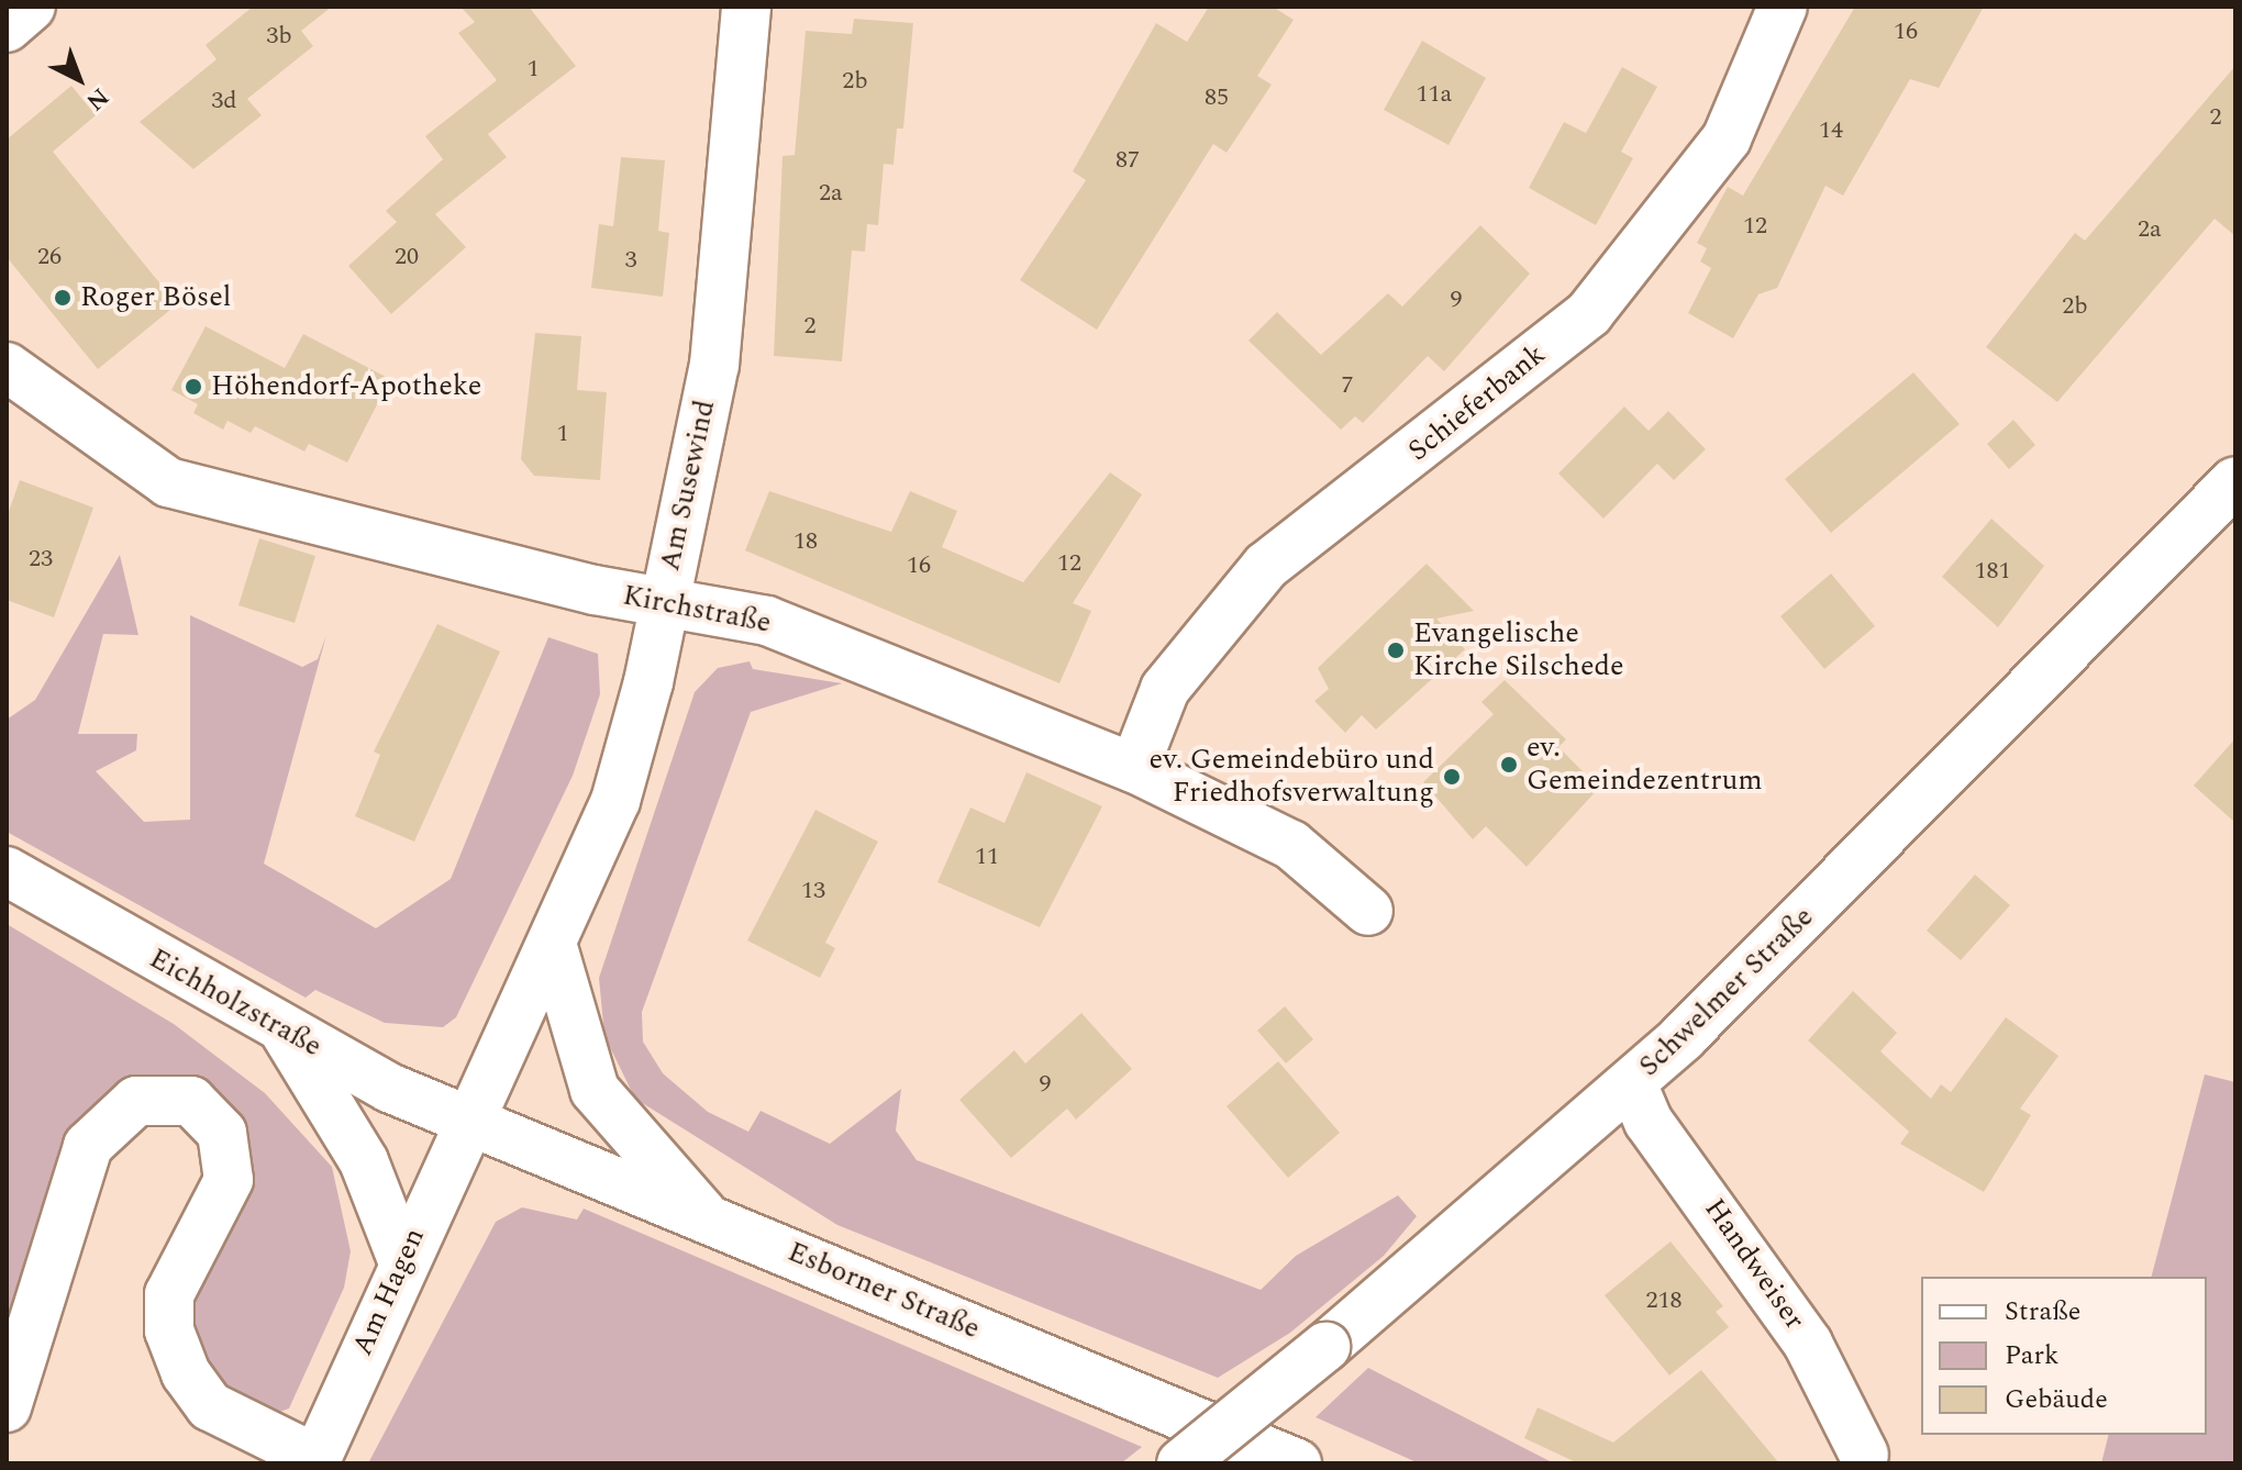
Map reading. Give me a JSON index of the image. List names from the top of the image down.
{
  "streets": {
    "street": [
      "Schieferbank",
      "Am Susewind",
      "Kirchstraße",
      "Schwelmer Straße",
      "Eichholzstraße",
      "Handweiser",
      "Esborner Straße",
      "Am Hagen"
    ]
  },
  "crossings": [
    ["Schieferbank", "Kirchstraße"],
    ["Am Susewind", "Kirchstraße"],
    ["Am Susewind", "Eichholzstraße"],
    ["Am Susewind", "Esborner Straße"],
    ["Am Susewind", "Am Hagen"],
    ["Schwelmer Straße", "Handweiser"],
    ["Eichholzstraße", "Esborner Straße"],
    ["Eichholzstraße", "Am Hagen"],
    ["Esborner Straße", "Am Hagen"]
  ],
  "places": [
    "Roger Bösel",
    "Höhendorf-Apotheke",
    "Evangelische Kirche Silschede",
    "ev. Gemeindezentrum",
    "ev. Gemeindebüro und Friedhofsverwaltung"
  ],
  "house_numbers": [
    "16",
    "3b",
    "1",
    "2b",
    "11a",
    "85",
    "3d",
    "2",
    "14",
    "87",
    "2a",
    "12",
    "2a",
    "26",
    "20",
    "3",
    "9",
    "2b",
    "2",
    "7",
    "1",
    "18",
    "23",
    "12",
    "16",
    "181",
    "11",
    "13",
    "9",
    "218"
  ],
  "legend": ["Straße", "Park", "Gebäude"],
  "north": "bottom right"
}
